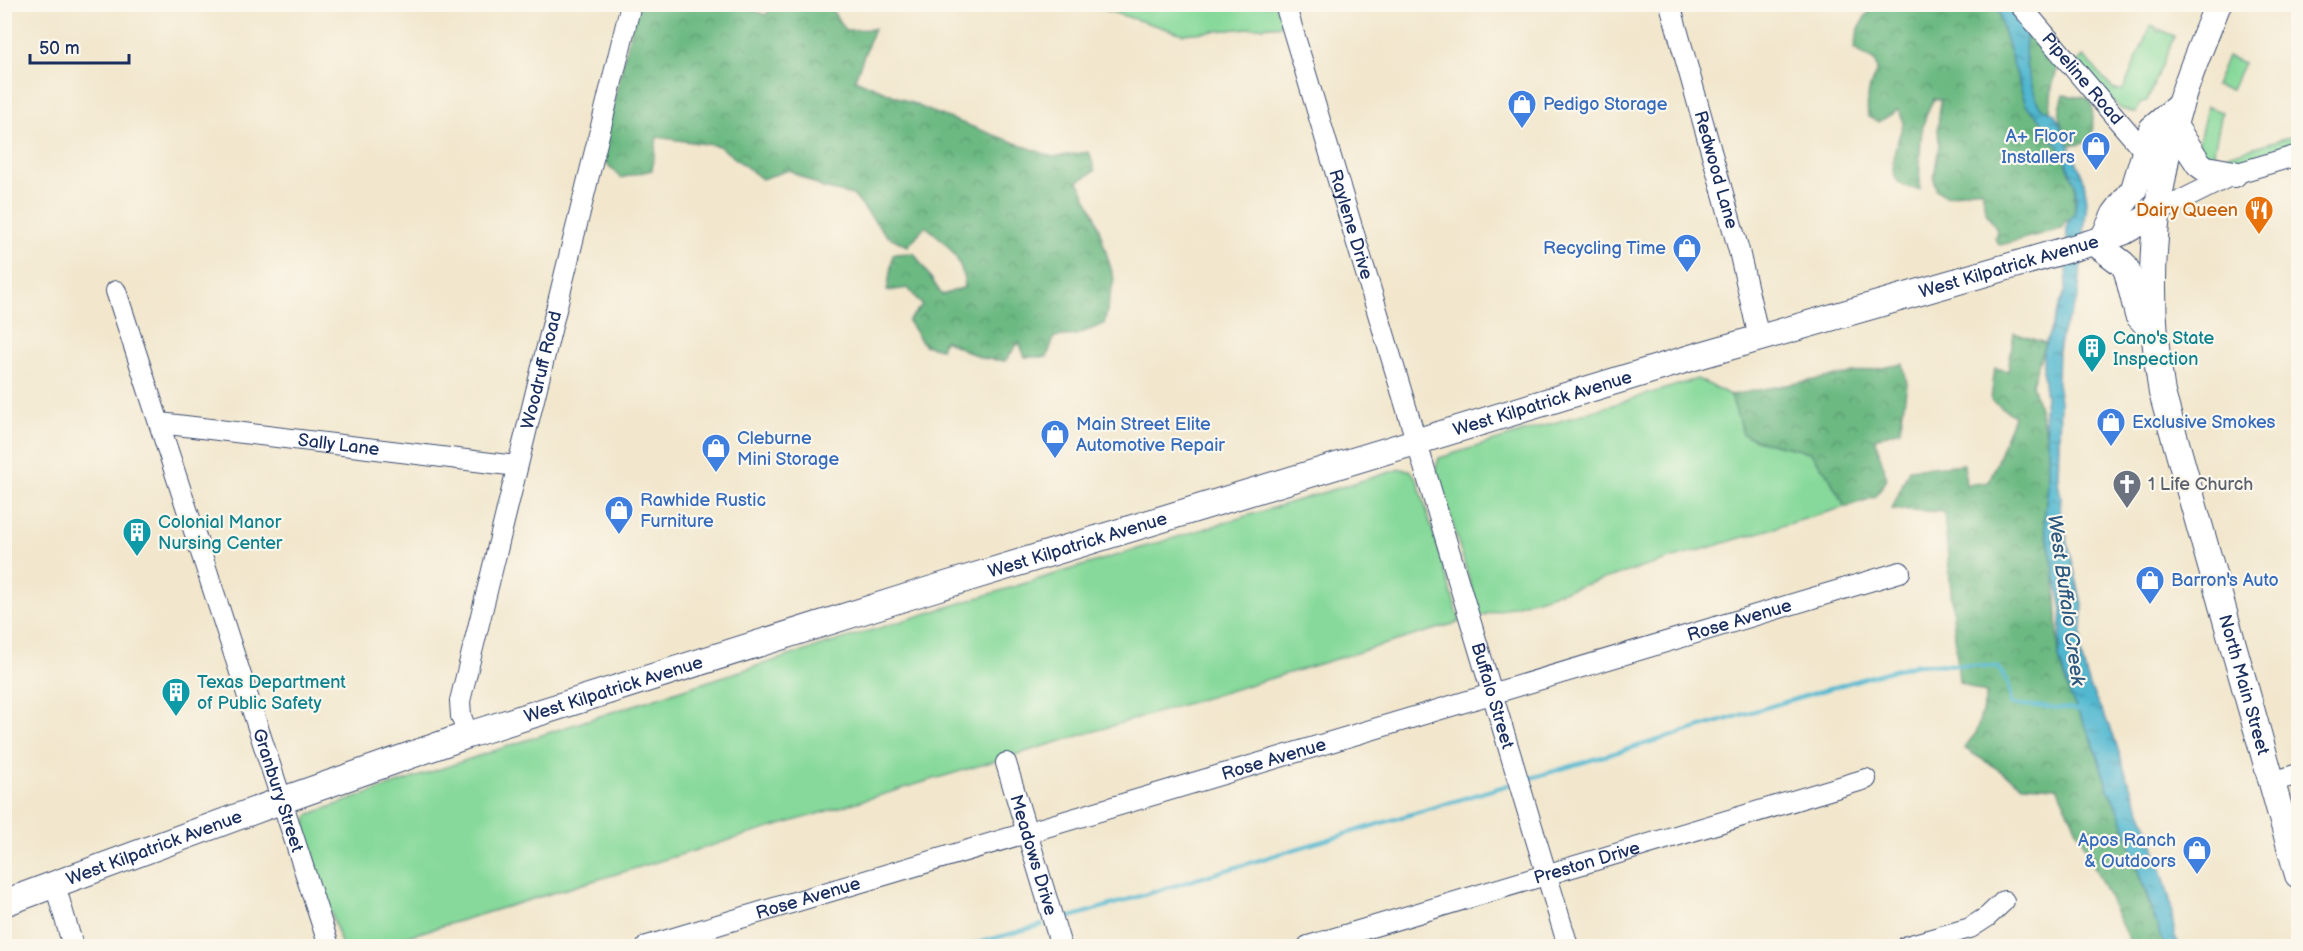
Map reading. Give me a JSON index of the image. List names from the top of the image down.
{
  "streets": {
    "main road": ["West Kilpatrick Avenue", "North Main Street"],
    "street": [
      "Pipeline Road",
      "Redwood Lane",
      "Raylene Drive",
      "Woodruff Road",
      "Sally Lane",
      "Rose Avenue",
      "Buffalo Street",
      "Granbury Street",
      "Meadows Drive",
      "Preston Drive"
    ]
  },
  "crossings": [
    ["Redwood Lane", "West Kilpatrick Avenue"],
    ["Raylene Drive", "West Kilpatrick Avenue"],
    ["Raylene Drive", "Buffalo Street"],
    ["West Kilpatrick Avenue", "Woodruff Road"],
    ["West Kilpatrick Avenue", "North Main Street"],
    ["West Kilpatrick Avenue", "Buffalo Street"],
    ["West Kilpatrick Avenue", "Granbury Street"],
    ["Woodruff Road", "Sally Lane"],
    ["Sally Lane", "Granbury Street"],
    ["Rose Avenue", "Buffalo Street"],
    ["Rose Avenue", "Meadows Drive"],
    ["Buffalo Street", "Preston Drive"]
  ],
  "water": ["West Buffalo Creek"],
  "places": {
    "shop": [
      "Pedigo Storage",
      "A+ Floor Installers",
      "Recycling Time",
      "Exclusive Smokes",
      "Main Street Elite Automotive Repair",
      "Cleburne Mini Storage",
      "Rawhide Rustic Furniture",
      "Barron's Auto",
      "Apos Ranch & Outdoors"
    ],
    "restaurant": ["Dairy Queen"],
    "building": ["Cano's State Inspection", "Colonial Manor Nursing Center", "Texas Department of Public Safety"],
    "church": ["1 Life Church"]
  },
  "scale_bar": "50 m"
}
